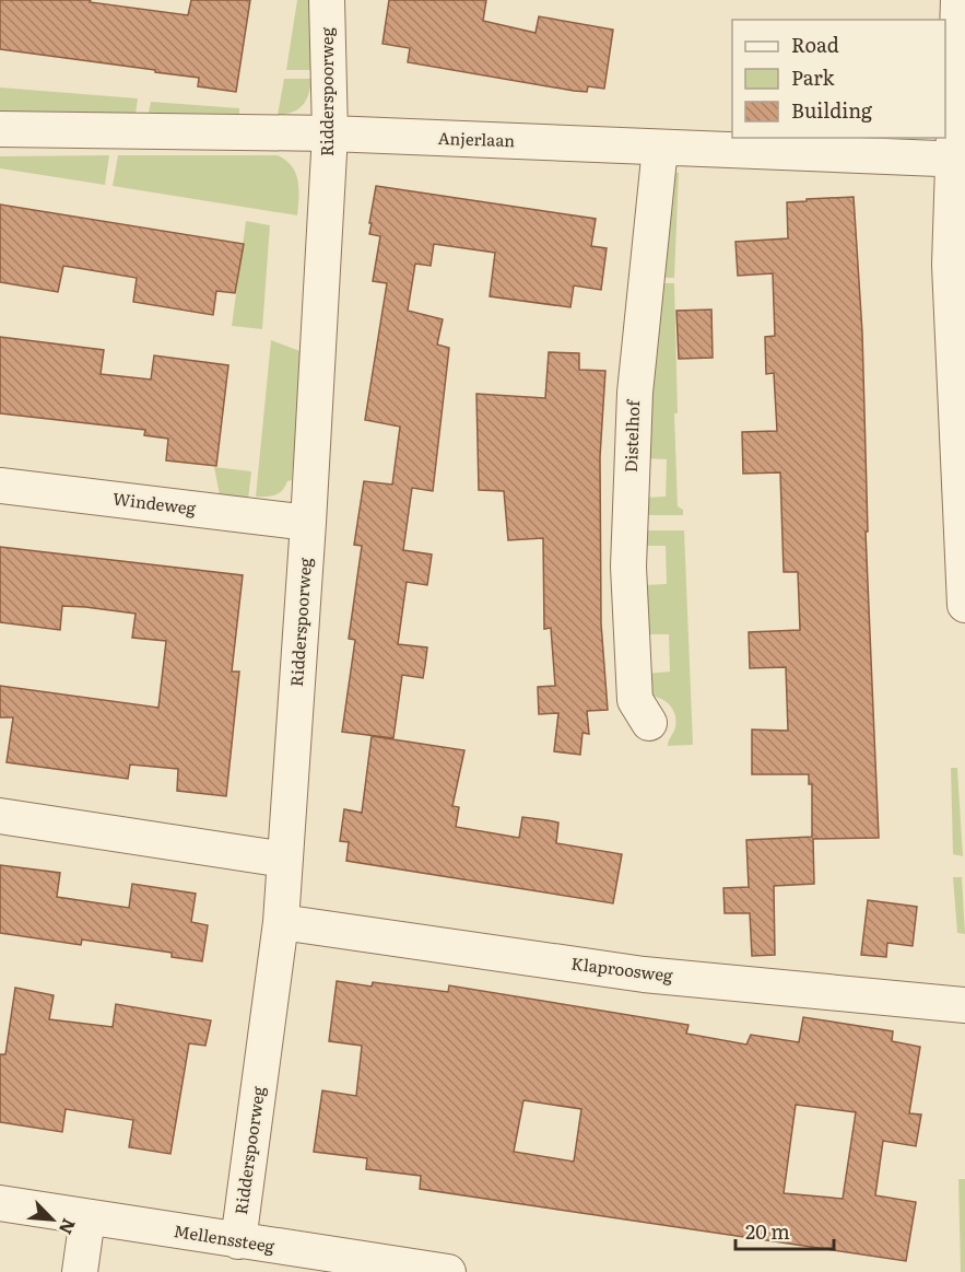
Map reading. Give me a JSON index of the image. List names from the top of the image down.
{
  "streets": {
    "street": [
      "Ridderspoorweg",
      "Anjerlaan",
      "Distelhof",
      "Windeweg",
      "Klaproosweg",
      "Mellenssteeg"
    ]
  },
  "crossings": [
    ["Ridderspoorweg", "Anjerlaan"],
    ["Ridderspoorweg", "Windeweg"],
    ["Ridderspoorweg", "Klaproosweg"],
    ["Ridderspoorweg", "Mellenssteeg"],
    ["Anjerlaan", "Distelhof"]
  ],
  "legend": ["Road", "Park", "Building"],
  "scale_bar": "20 m",
  "north": "bottom right"
}
